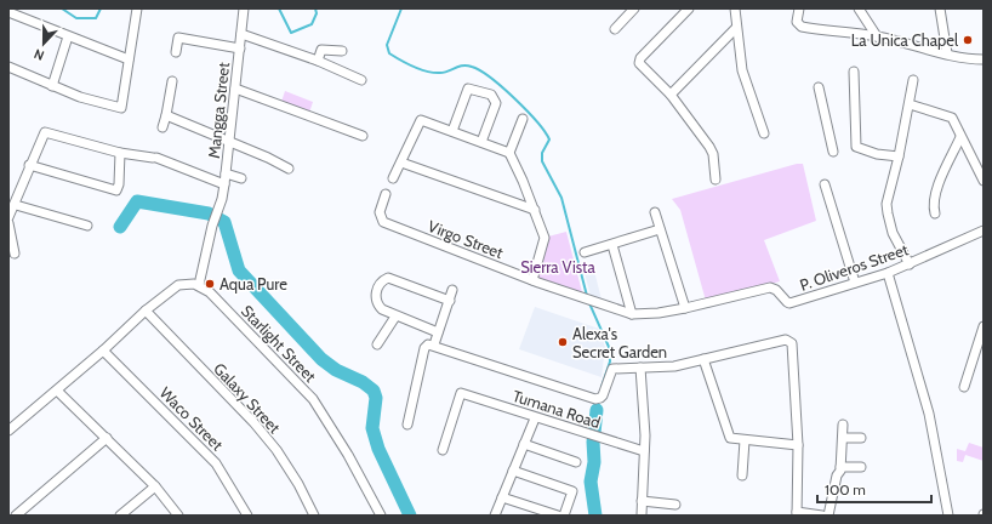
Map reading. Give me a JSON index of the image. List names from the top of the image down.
{
  "streets": {
    "street": [
      "Mangga Street",
      "Virgo Street",
      "P. Oliveros Street",
      "Starlight Street",
      "Galaxy Street",
      "Tumana Road",
      "Waco Street"
    ]
  },
  "crossings": [
    ["Mangga Street", "Starlight Street"],
    ["Virgo Street", "P. Oliveros Street"]
  ],
  "parks": ["Sierra Vista"],
  "places": ["La Unica Chapel", "Aqua Pure", "Alexa's Secret Garden"],
  "scale_bar": "100 m",
  "north": "bottom"
}
